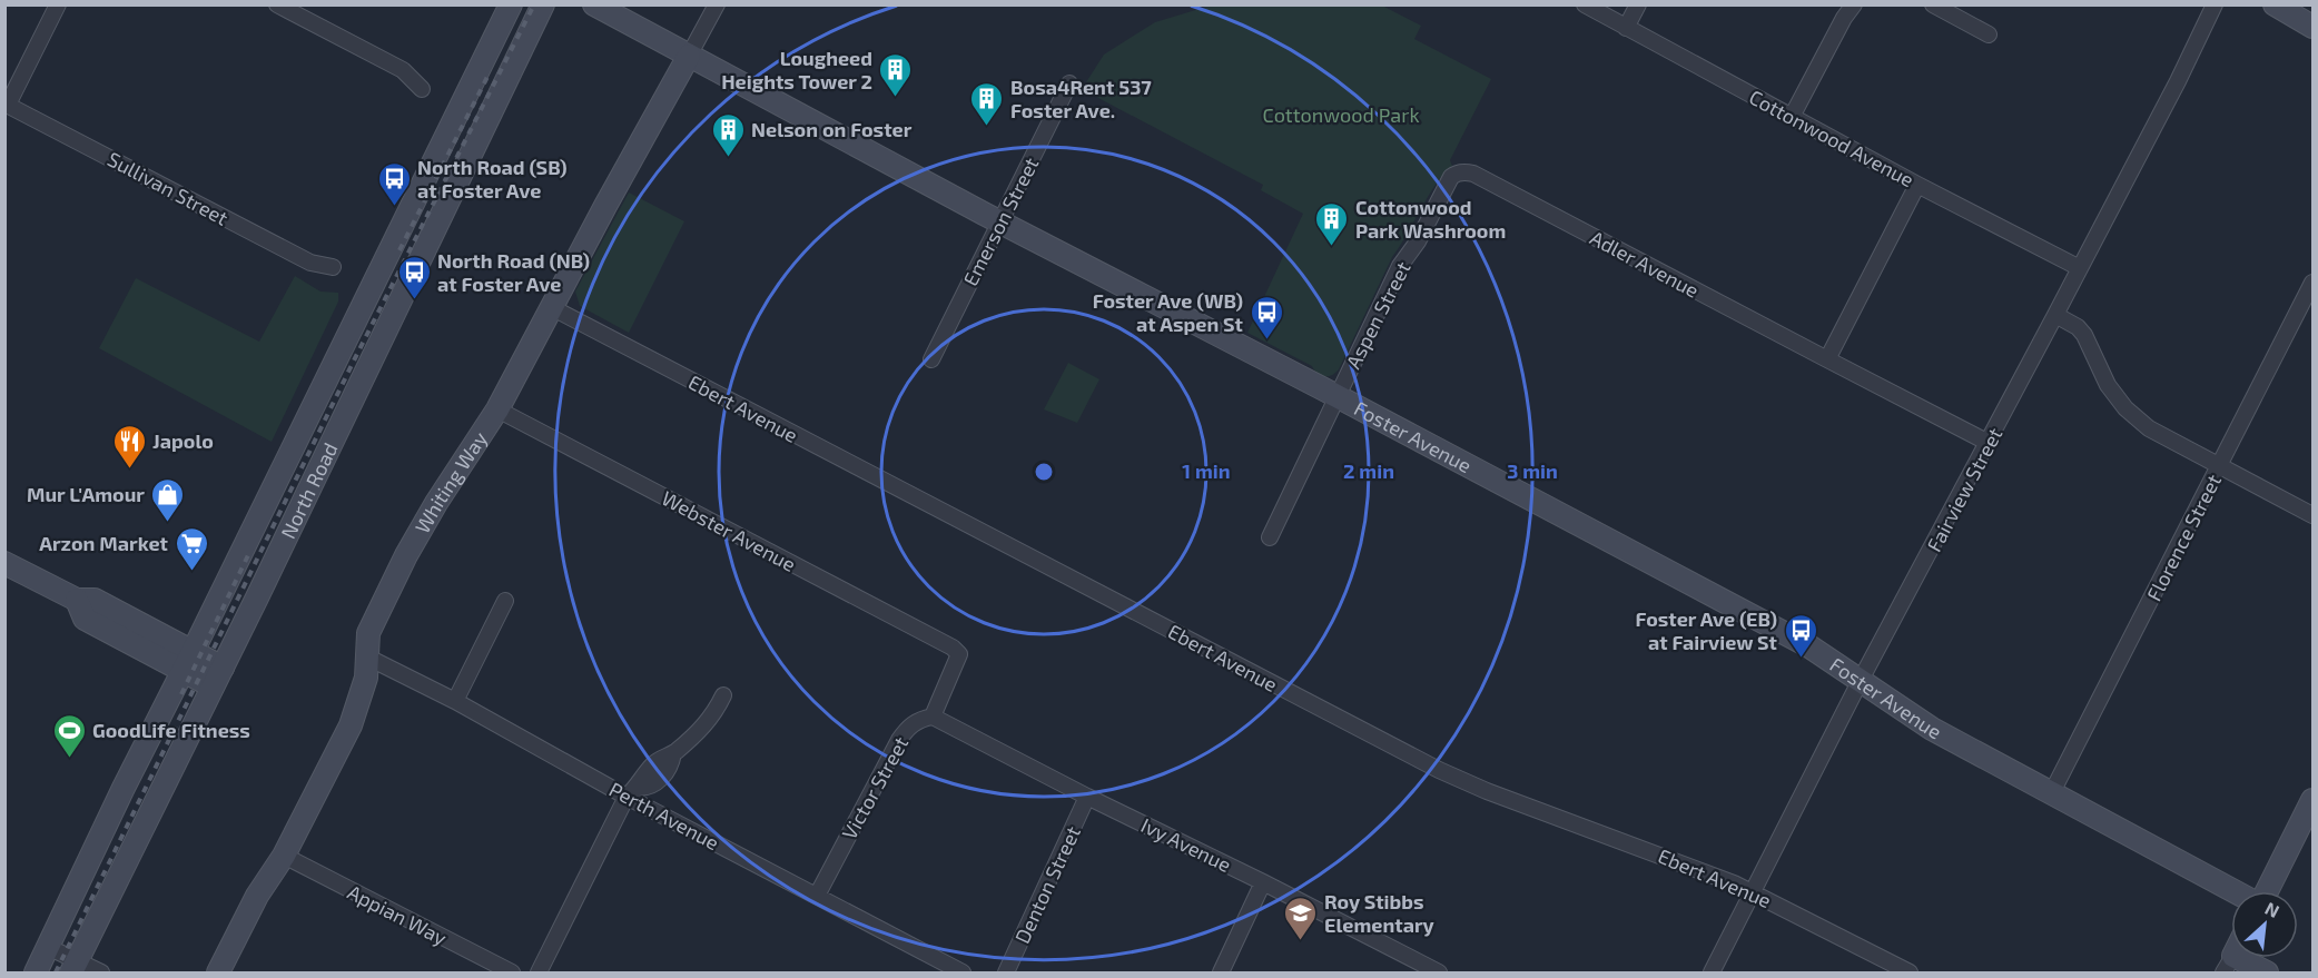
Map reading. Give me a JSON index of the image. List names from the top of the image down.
{
  "streets": {
    "street": [
      "Cottonwood Avenue",
      "Sullivan Street",
      "Emerson Street",
      "Adler Avenue",
      "Aspen Street",
      "Ebert Avenue",
      "Foster Avenue",
      "Whiting Way",
      "North Road",
      "Fairview Street",
      "Webster Avenue",
      "Florence Street",
      "Victor Street",
      "Perth Avenue",
      "Ivy Avenue",
      "Denton Street",
      "Appian Way"
    ]
  },
  "crossings": [
    ["Cottonwood Avenue", "Fairview Street"],
    ["Emerson Street", "Foster Avenue"],
    ["Adler Avenue", "Aspen Street"],
    ["Adler Avenue", "Fairview Street"],
    ["Aspen Street", "Foster Avenue"],
    ["Ebert Avenue", "Whiting Way"],
    ["Ebert Avenue", "Fairview Street"],
    ["Foster Avenue", "Whiting Way"],
    ["Foster Avenue", "Fairview Street"],
    ["Foster Avenue", "Florence Street"],
    ["Whiting Way", "Webster Avenue"],
    ["Whiting Way", "Perth Avenue"],
    ["Whiting Way", "Appian Way"],
    ["Webster Avenue", "Victor Street"],
    ["Webster Avenue", "Ivy Avenue"],
    ["Victor Street", "Perth Avenue"],
    ["Victor Street", "Ivy Avenue"],
    ["Ivy Avenue", "Denton Street"]
  ],
  "parks": ["Cottonwood Park"],
  "places": {
    "building": [
      "Lougheed Heights Tower 2",
      "Bosa4Rent 537 Foster Ave.",
      "Nelson on Foster",
      "Cottonwood Park Washroom"
    ],
    "bus stop": [
      "North Road (SB) at Foster Ave",
      "North Road (NB) at Foster Ave",
      "Foster Ave (WB) at Aspen St",
      "Foster Ave (EB) at Fairview St"
    ],
    "restaurant": ["Japolo"],
    "shop": ["Mur L'Amour"],
    "supermarket": ["Arzon Market"],
    "sports": ["GoodLife Fitness"],
    "school or university": ["Roy Stibbs Elementary"]
  },
  "north": "top right",
  "rings": ["1 min", "2 min", "3 min"]
}
